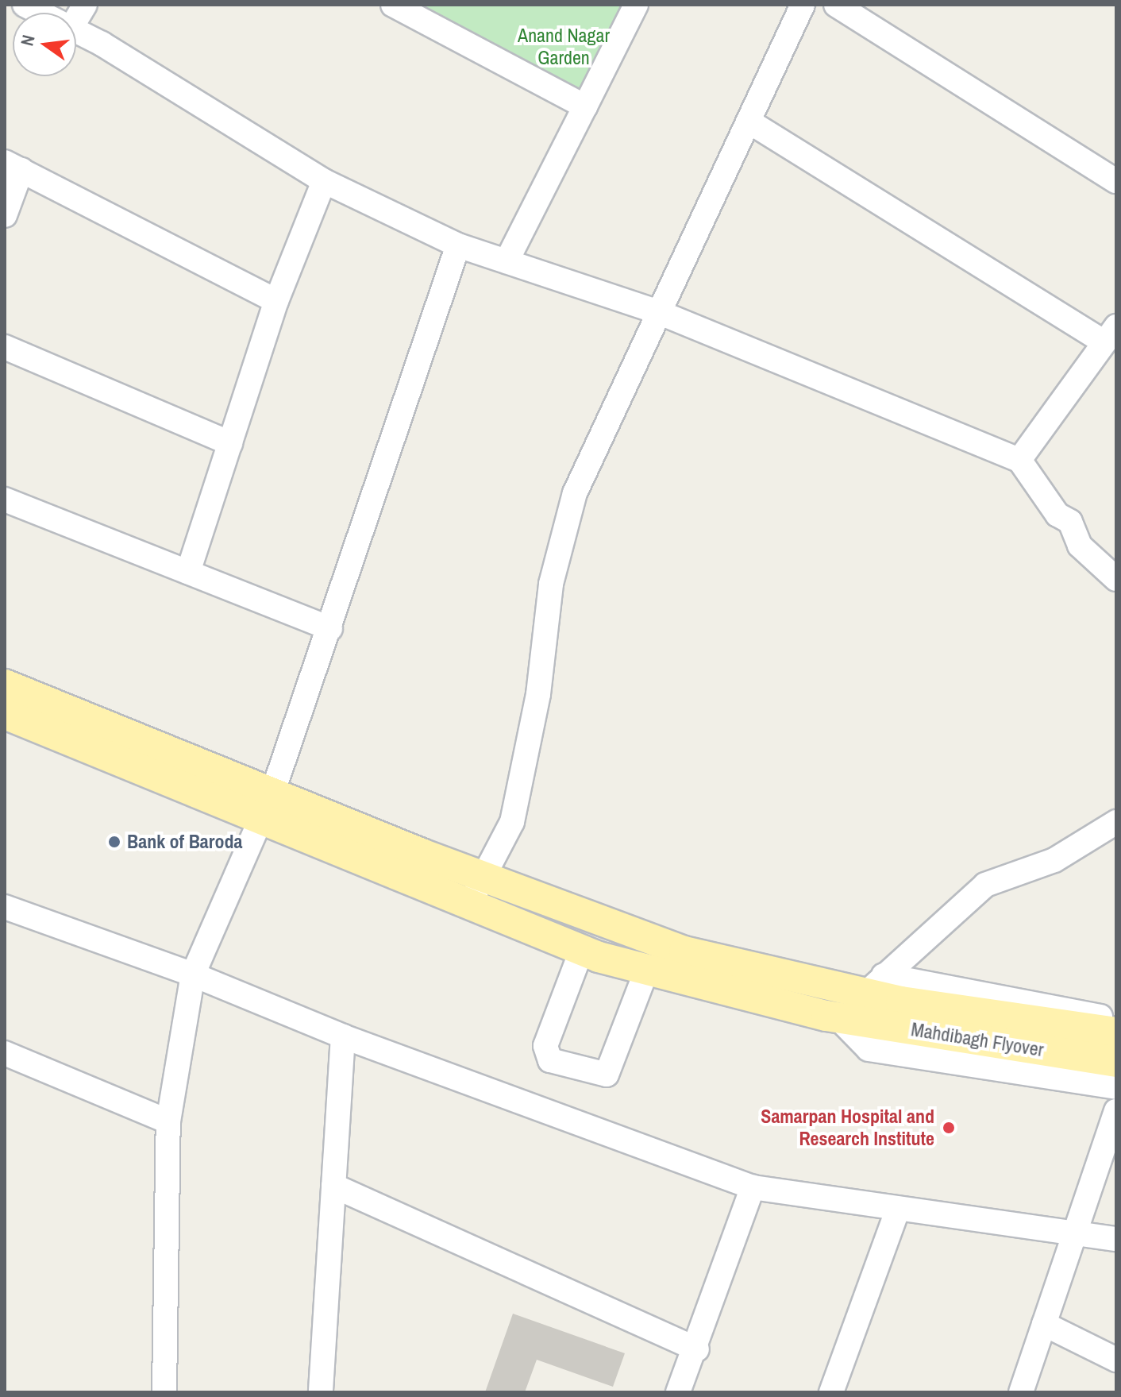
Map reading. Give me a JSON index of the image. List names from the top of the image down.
{
  "streets": {
    "main road": ["Mahdibagh Flyover"]
  },
  "parks": ["Anand Nagar Garden"],
  "places": ["Bank of Baroda", "Samarpan Hospital and Research Institute"],
  "north": "left"
}
